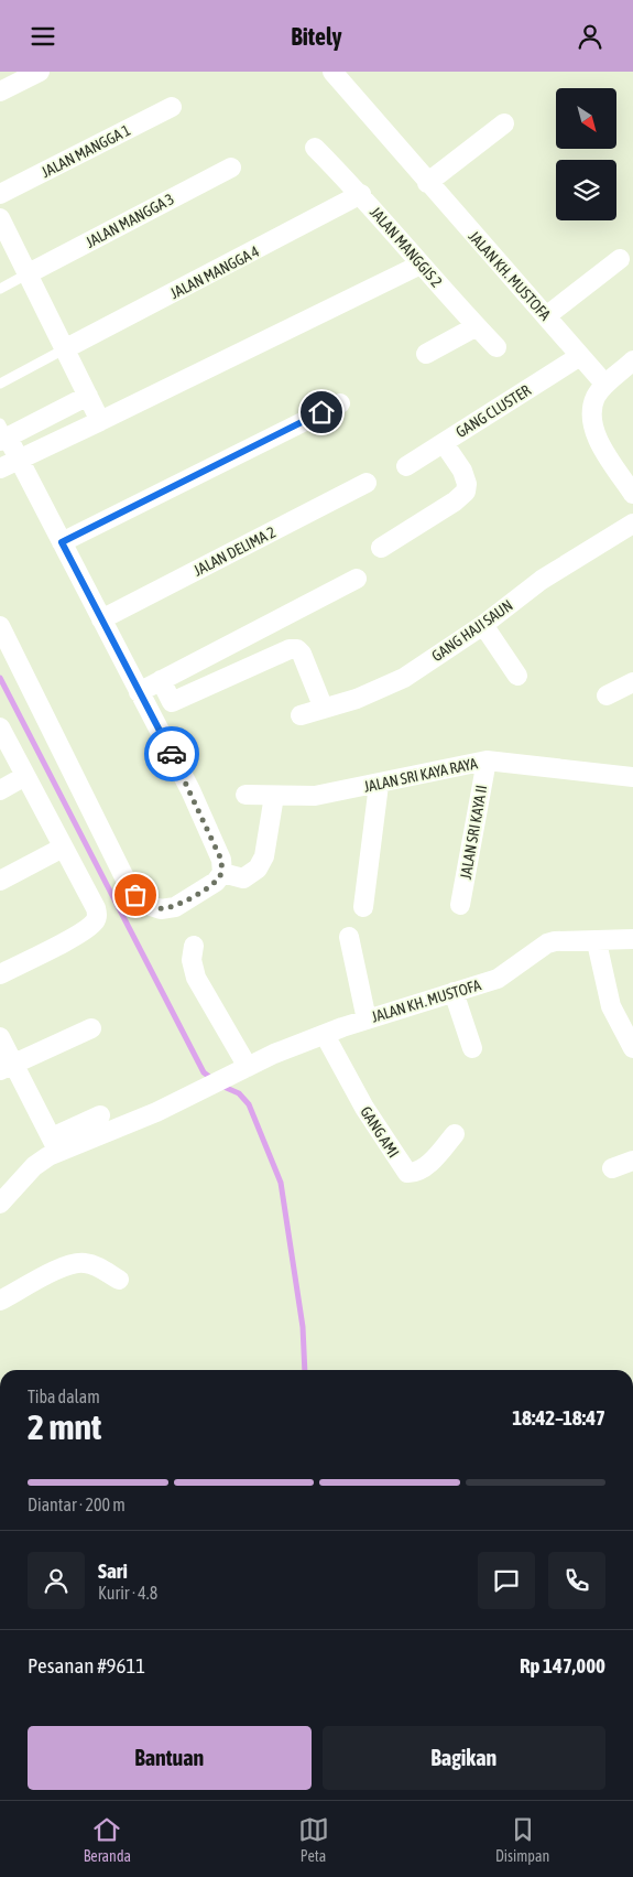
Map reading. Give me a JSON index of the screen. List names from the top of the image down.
{
  "streets": {
    "street": [
      "JALAN MANGGA 1",
      "JALAN MANGGA 3",
      "JALAN MANGGIS 2",
      "JALAN MANGGA 4",
      "JALAN KH. MUSTOFA",
      "GANG CLUSTER",
      "JALAN DELIMA 2",
      "GANG HAJI SAUN",
      "JALAN SRI KAYA RAYA",
      "JALAN SRI KAYA II",
      "GANG AMI"
    ]
  },
  "crossings": [
    ["JALAN MANGGIS 2", "JALAN MANGGA 4"],
    ["JALAN KH. MUSTOFA", "GANG CLUSTER"],
    ["JALAN KH. MUSTOFA", "GANG AMI"],
    ["JALAN SRI KAYA RAYA", "JALAN SRI KAYA II"]
  ],
  "north": "bottom right",
  "page": {
    "header": "Bitely",
    "heading": ["2 mnt", "Tiba dalam", "18:42–18:47"],
    "panel": [
      "Sari",
      "Kurir · 4.8",
      "Pesanan #9611",
      "Rp 147,000"
    ],
    "bar": "Diantar · 200 m",
    "buttons": ["Bantuan", "Bagikan"],
    "tabs": ["Beranda", "Peta", "Disimpan"]
  }
}
